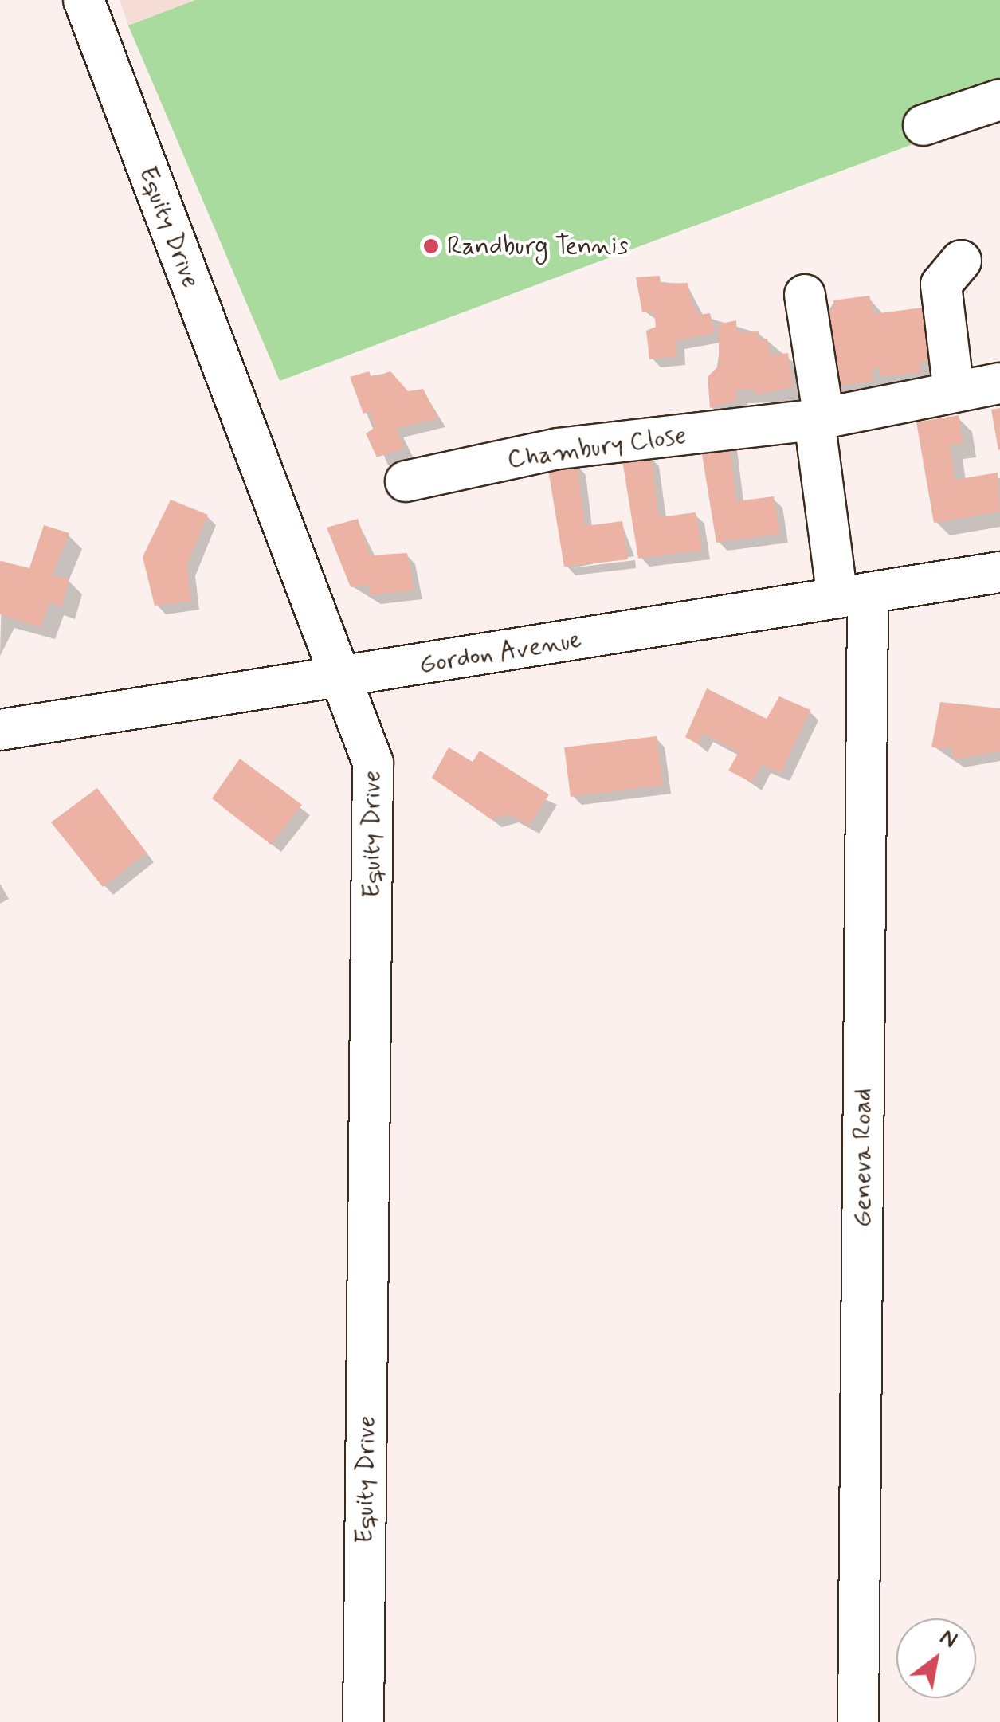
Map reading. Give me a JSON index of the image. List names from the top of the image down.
{
  "streets": {
    "street": [
      "Equity Drive",
      "Chambury Close",
      "Gordon Avenue",
      "Geneva Road"
    ]
  },
  "crossings": [
    ["Equity Drive", "Gordon Avenue"],
    ["Gordon Avenue", "Geneva Road"]
  ],
  "places": ["Randburg Tennis"],
  "north": "top right"
}
